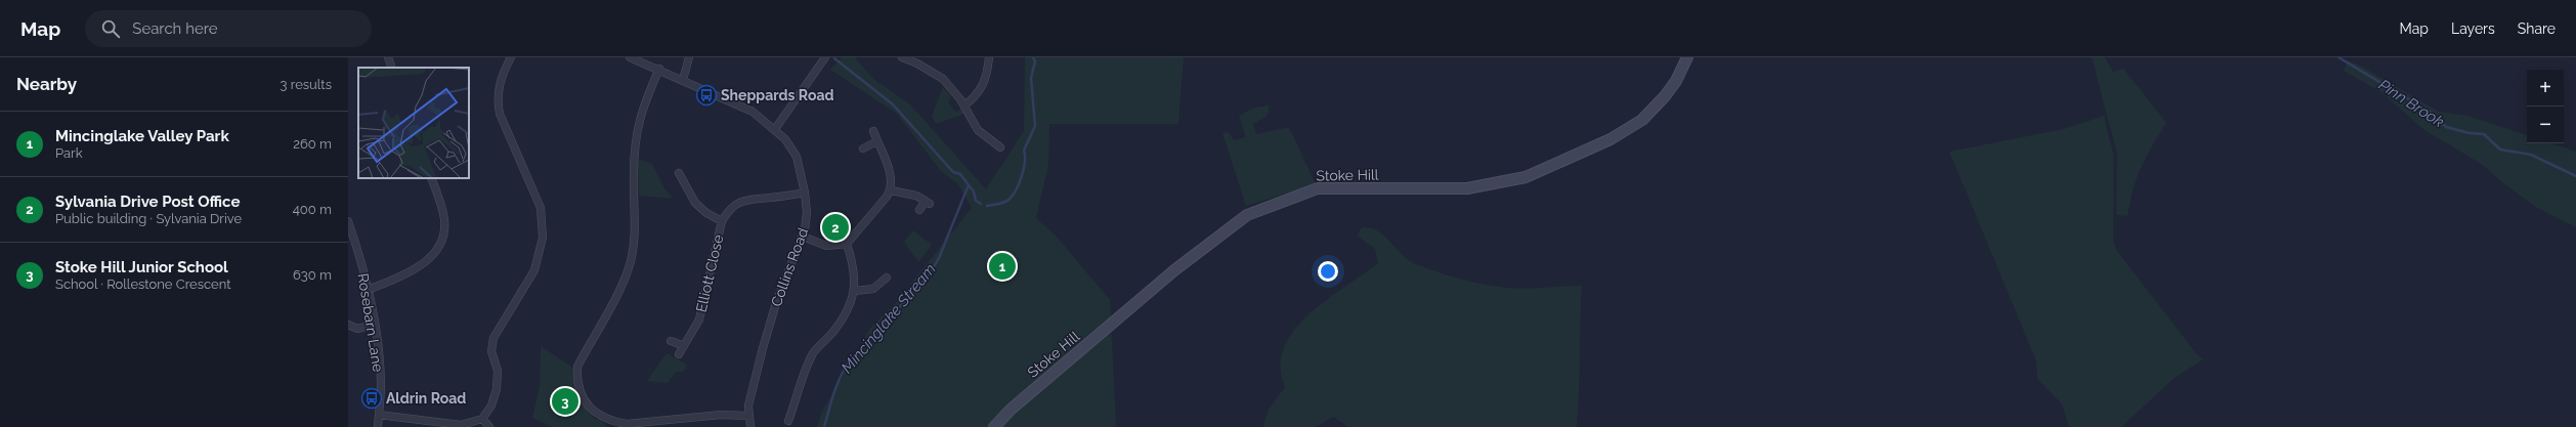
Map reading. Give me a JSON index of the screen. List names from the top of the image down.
{
  "streets": {
    "street": [
      "Stoke Hill",
      "Collins Road",
      "Elliott Close",
      "Rosebarn Lane"
    ]
  },
  "crossings": [
    ["Collins Road", "Elliott Close"]
  ],
  "water": ["Pinn Brook", "Mincinglake Stream"],
  "places": {
    "bus stop": ["Sheppards Road", "Aldrin Road"]
  },
  "page": {
    "header": "Map",
    "search": "Search here",
    "nav": ["Map", "Layers", "Share"],
    "heading": ["Nearby", "3 results"],
    "map_buttons": ["+", "−"],
    "list": [
      {
        "mark": "1",
        "name": "Mincinglake Valley Park",
        "note": "Park",
        "value": "260 m"
      },
      {
        "mark": "2",
        "name": "Sylvania Drive Post Office",
        "note": "Public building · Sylvania Drive",
        "value": "400 m"
      },
      {
        "mark": "3",
        "name": "Stoke Hill Junior School",
        "note": "School · Rollestone Crescent",
        "value": "630 m"
      }
    ],
    "pins": ["2", "1", "3"]
  }
}
